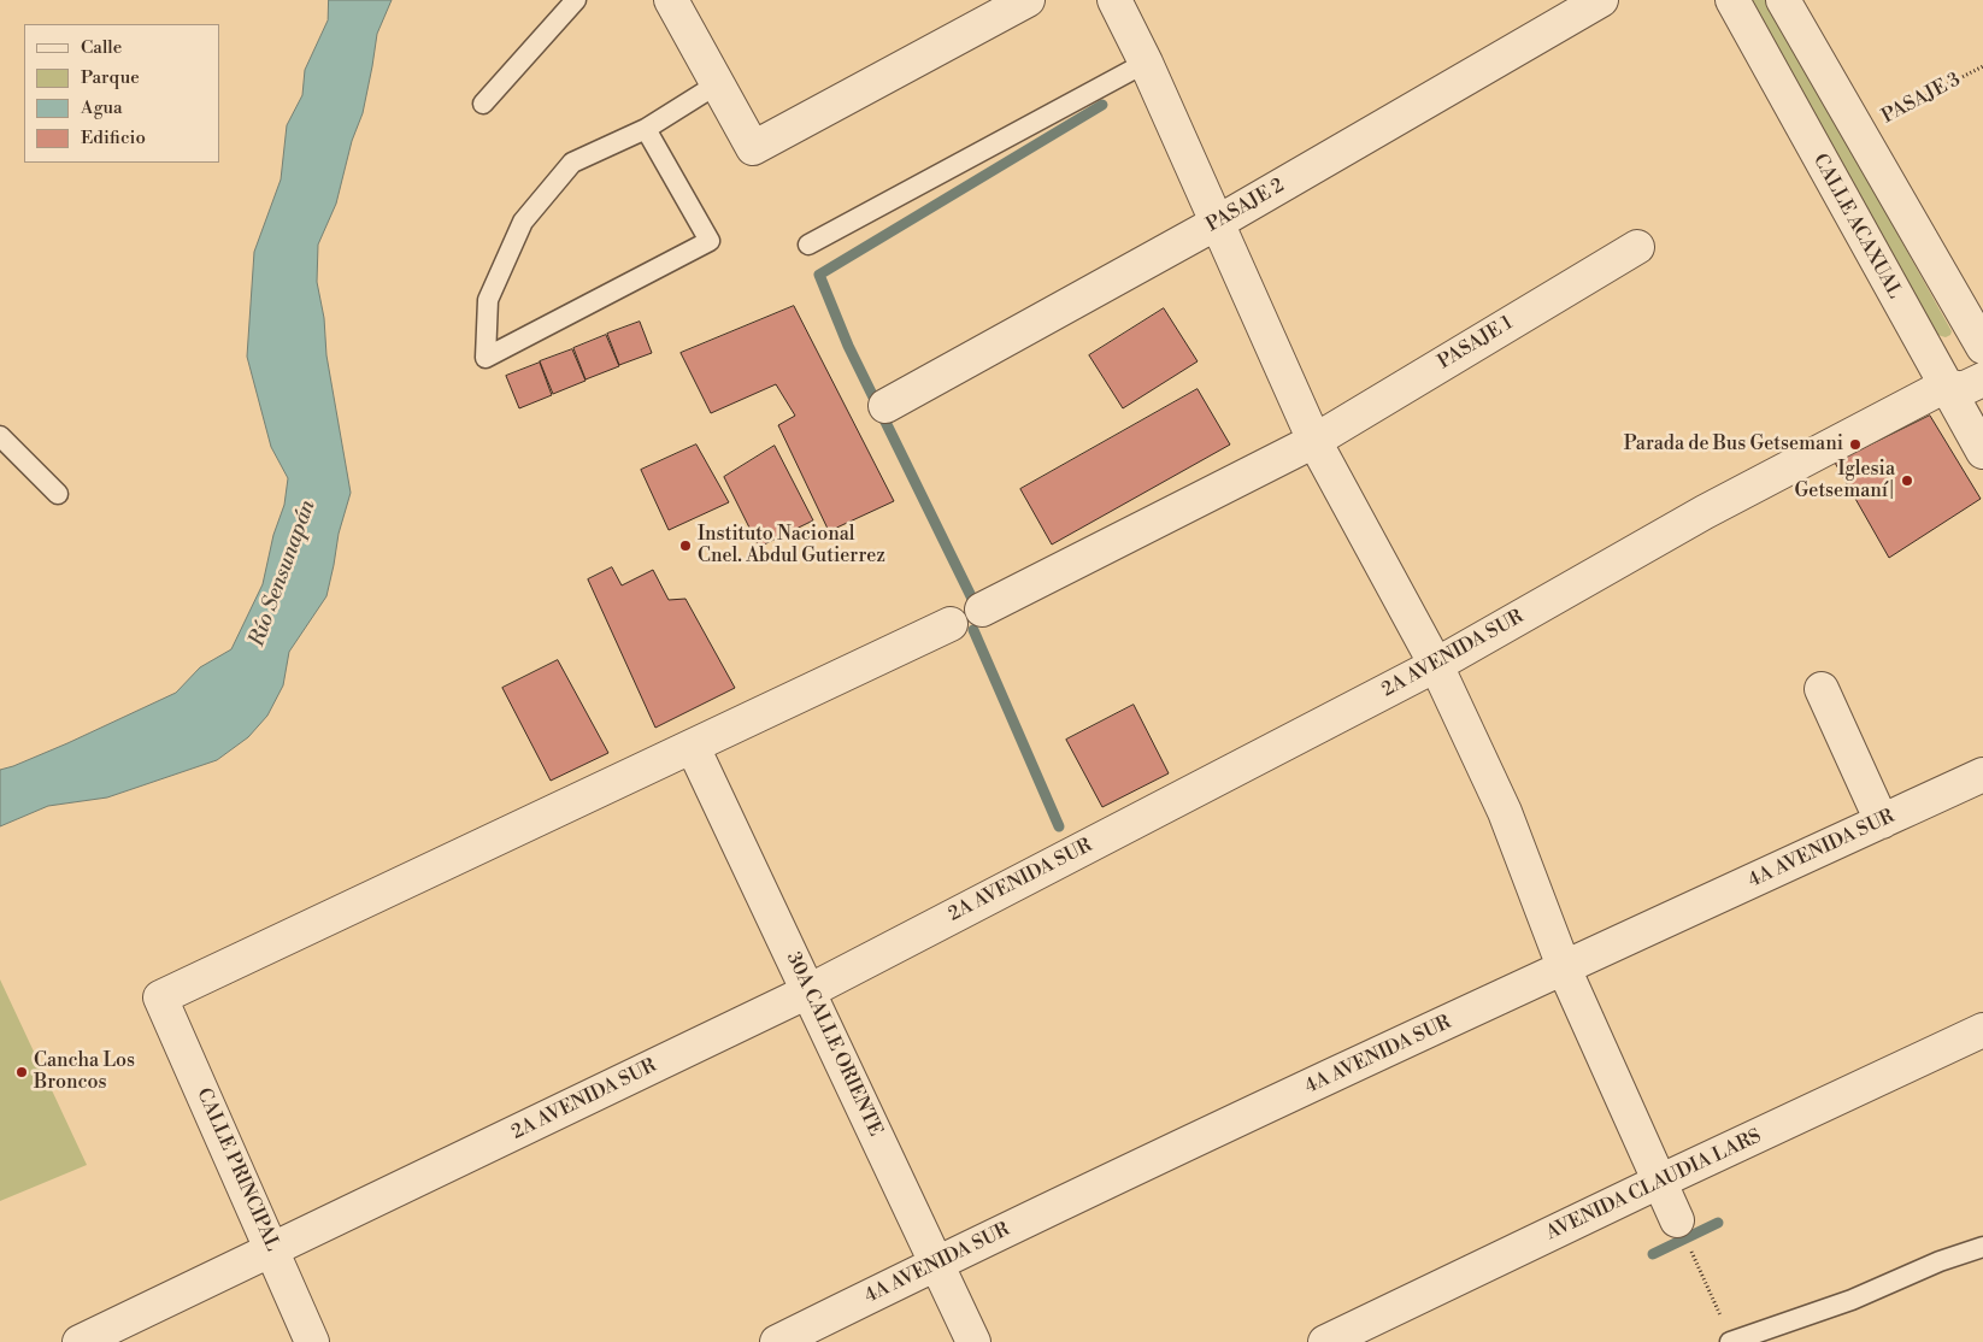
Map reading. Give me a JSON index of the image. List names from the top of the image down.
{
  "streets": {
    "street": [
      "PASAJE 2",
      "CALLE ACAXUAL",
      "PASAJE 1",
      "2A AVENIDA SUR",
      "4A AVENIDA SUR",
      "30A CALLE ORIENTE",
      "CALLE PRINCIPAL",
      "AVENIDA CLAUDIA LARS"
    ],
    "path": ["PASAJE 3"]
  },
  "crossings": [
    ["CALLE ACAXUAL", "2A AVENIDA SUR"],
    ["2A AVENIDA SUR", "30A CALLE ORIENTE"],
    ["2A AVENIDA SUR", "CALLE PRINCIPAL"],
    ["4A AVENIDA SUR", "30A CALLE ORIENTE"],
    ["30A CALLE ORIENTE", "CALLE PRINCIPAL"]
  ],
  "water": ["Río Sensunapán"],
  "places": [
    "Parada de Bus Getsemani",
    "Iglesia Getsemaní|",
    "Instituto Nacional Cnel. Abdul Gutierrez",
    "Cancha Los Broncos"
  ],
  "legend": [
    "Calle",
    "Parque",
    "Agua",
    "Edificio"
  ]
}
